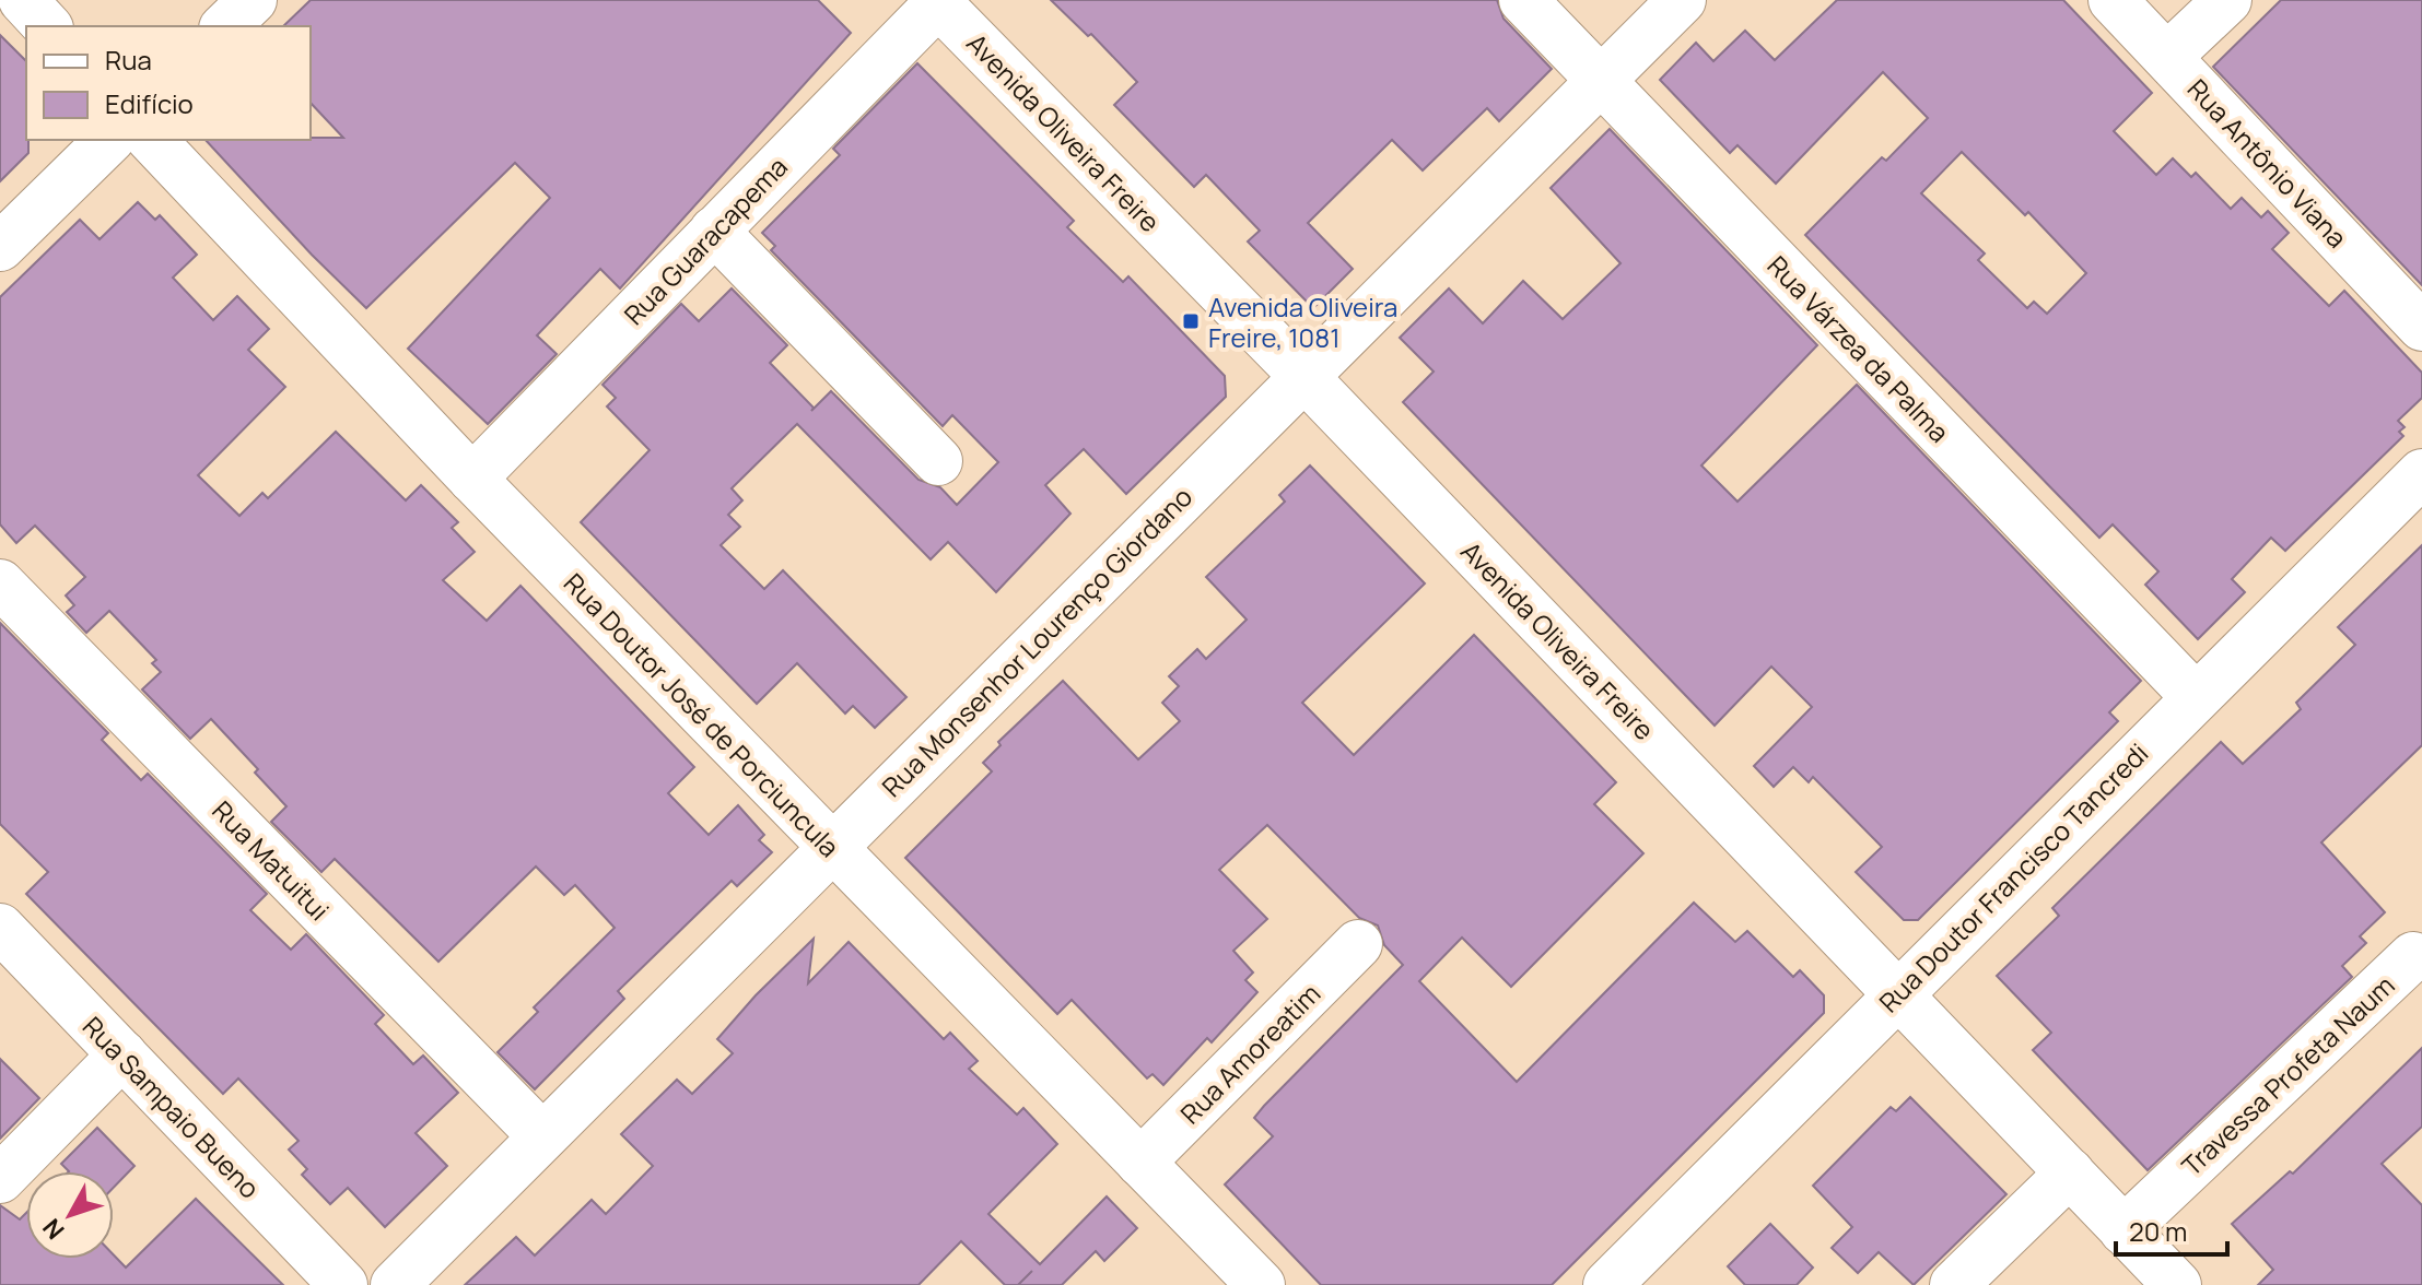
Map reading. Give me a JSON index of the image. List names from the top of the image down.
{
  "streets": {
    "street": [
      "Avenida Oliveira Freire",
      "Rua Antônio Viana",
      "Rua Guaracapema",
      "Rua Várzea da Palma",
      "Rua Monsenhor Lourenço Giordano",
      "Rua Doutor José de Porciuncula",
      "Rua Matuitui",
      "Rua Doutor Francisco Tancredi",
      "Rua Amoreatim",
      "Travessa Profeta Naum",
      "Rua Sampaio Bueno"
    ]
  },
  "crossings": [
    ["Avenida Oliveira Freire", "Rua Guaracapema"],
    ["Avenida Oliveira Freire", "Rua Monsenhor Lourenço Giordano"],
    ["Avenida Oliveira Freire", "Rua Doutor Francisco Tancredi"],
    ["Avenida Oliveira Freire", "Travessa Profeta Naum"],
    ["Rua Guaracapema", "Rua Doutor José de Porciuncula"],
    ["Rua Várzea da Palma", "Rua Monsenhor Lourenço Giordano"],
    ["Rua Várzea da Palma", "Rua Doutor Francisco Tancredi"],
    ["Rua Monsenhor Lourenço Giordano", "Rua Doutor José de Porciuncula"],
    ["Rua Monsenhor Lourenço Giordano", "Rua Matuitui"],
    ["Rua Doutor José de Porciuncula", "Rua Amoreatim"]
  ],
  "places": {
    "transit": ["Avenida Oliveira Freire, 1081"]
  },
  "legend": ["Rua", "Edifício"],
  "scale_bar": "20 m",
  "north": "bottom left"
}
